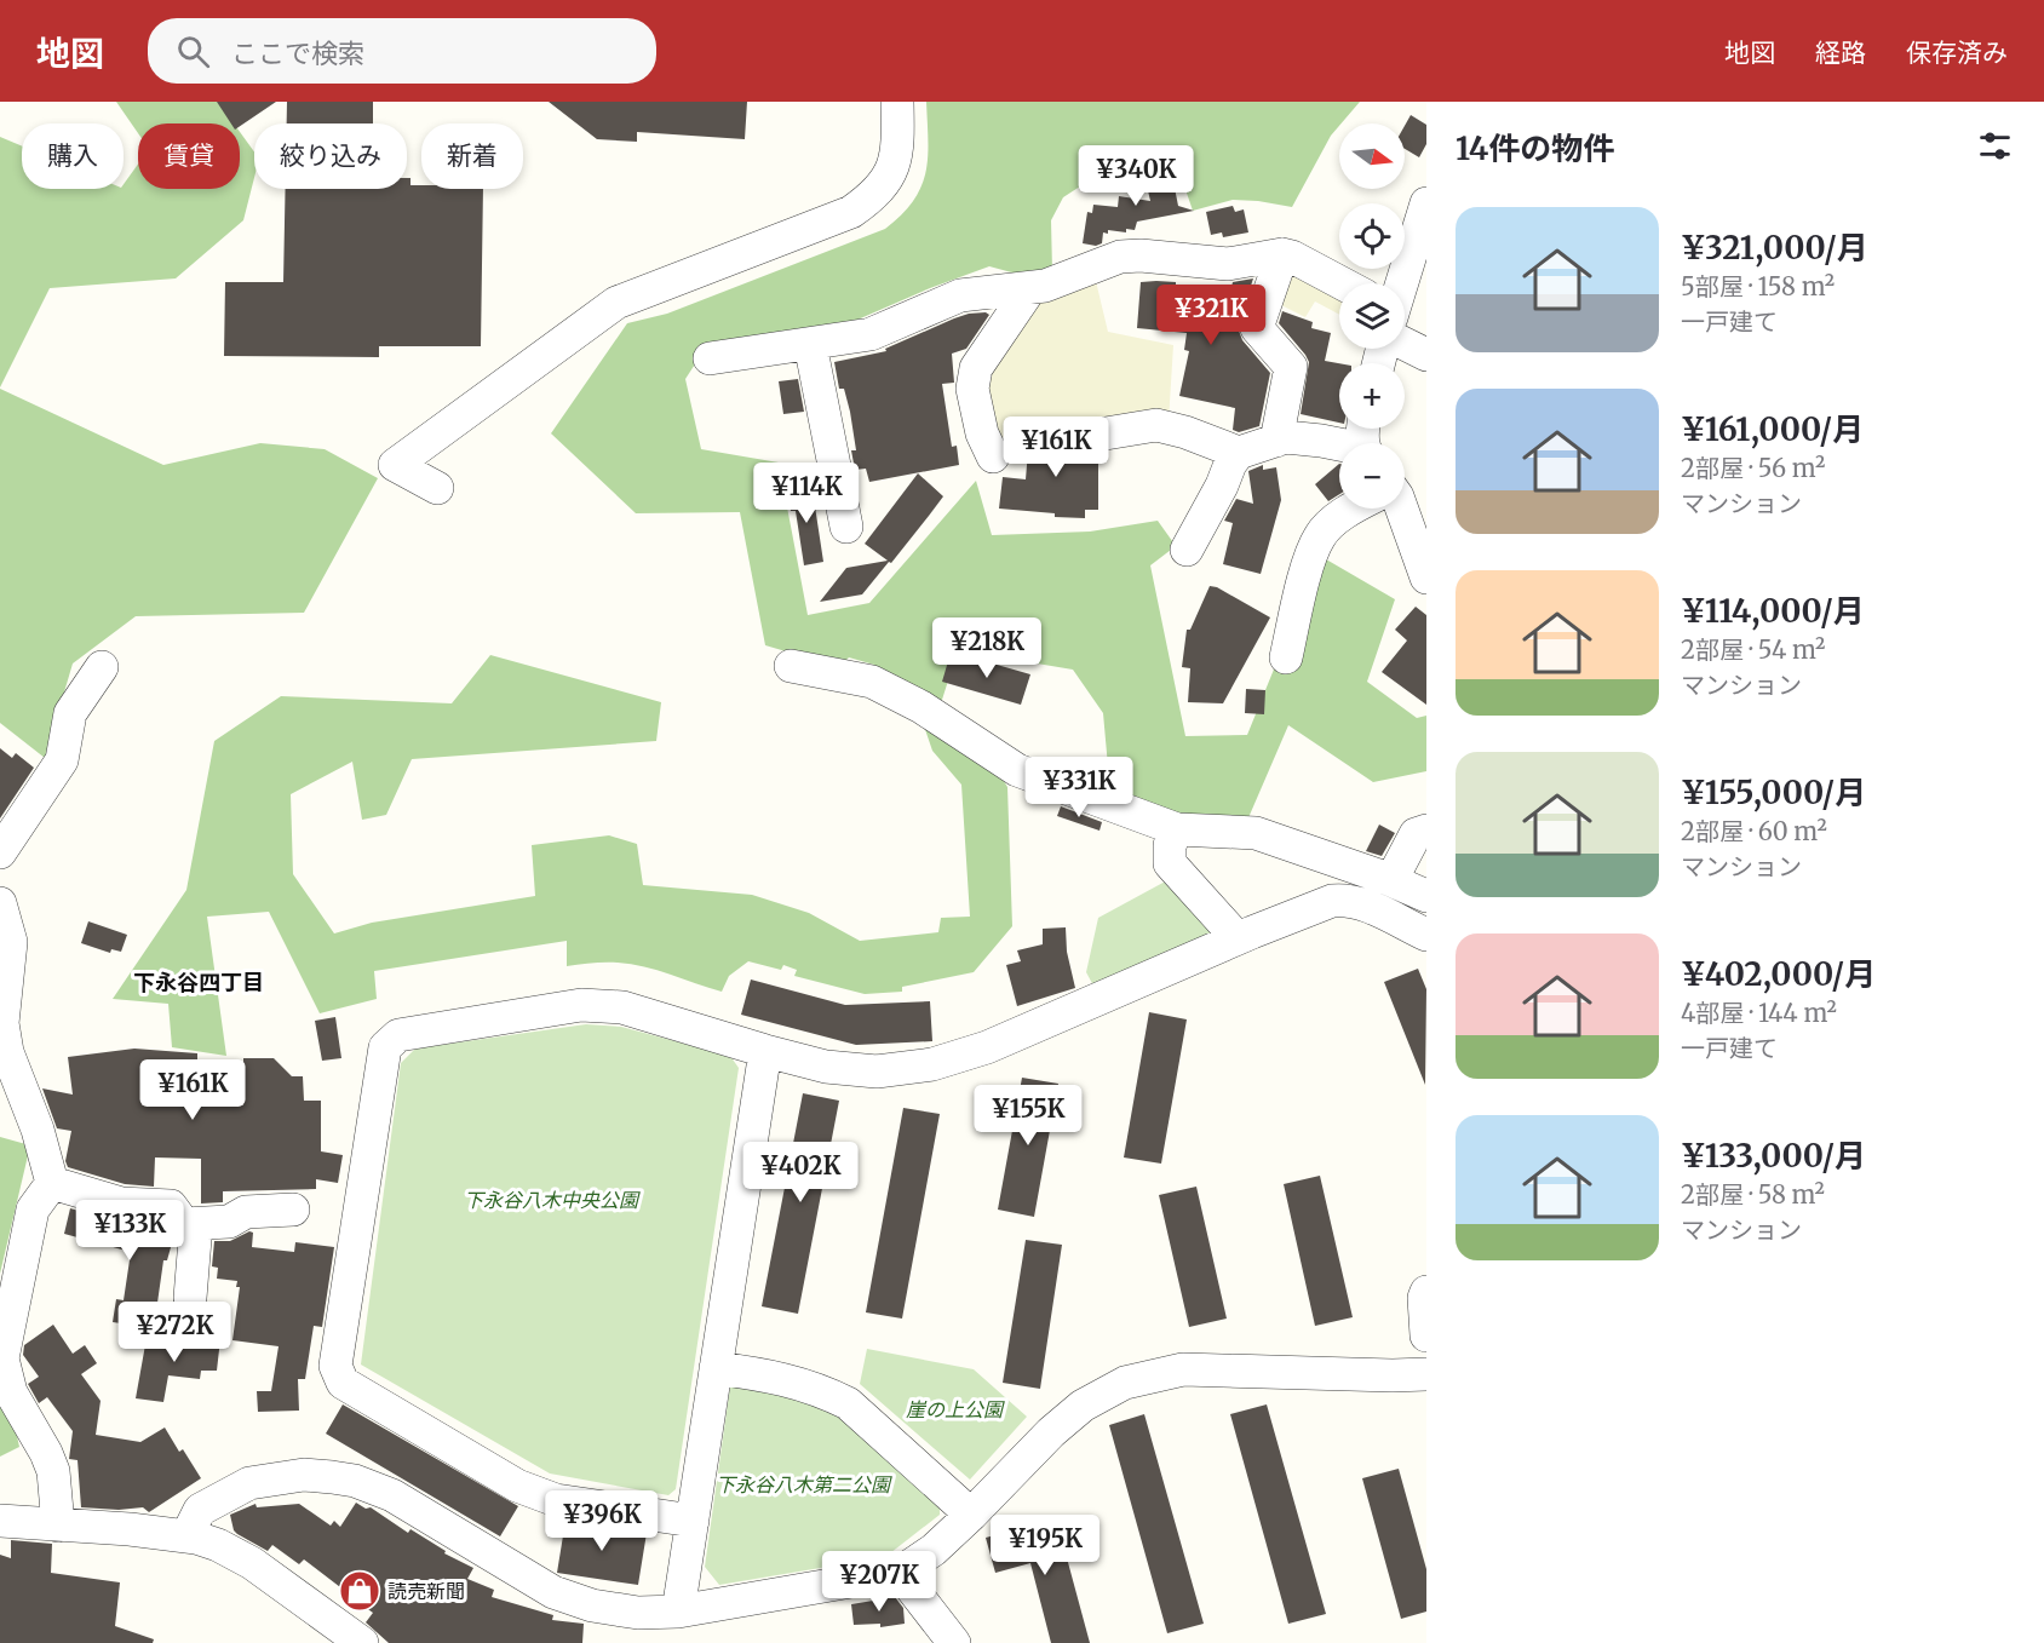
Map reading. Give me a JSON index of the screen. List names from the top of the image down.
{
  "districts": ["下永谷四丁目"],
  "parks": ["下永谷八木中央公園", "崖の上公園", "下永谷八木第二公園"],
  "places": {
    "shop": ["読売新聞"]
  },
  "north": "right",
  "page": {
    "header": "地図",
    "search": "ここで検索",
    "nav": ["地図", "経路", "保存済み"],
    "heading": "14件の物件",
    "map_buttons": ["+", "−"],
    "chip": [
      "購入",
      "賃貸",
      "絞り込み",
      "新着"
    ],
    "price": [
      "¥340K",
      "¥321K",
      "¥161K",
      "¥114K",
      "¥218K",
      "¥331K",
      "¥161K",
      "¥155K",
      "¥402K",
      "¥133K",
      "¥272K",
      "¥396K",
      "¥195K",
      "¥207K"
    ],
    "list": [
      {
        "name": "¥321,000/月",
        "note": "5部屋 · 158 m² · 一戸建て"
      },
      {
        "name": "¥161,000/月",
        "note": "2部屋 · 56 m² · マンション"
      },
      {
        "name": "¥114,000/月",
        "note": "2部屋 · 54 m² · マンション"
      },
      {
        "name": "¥155,000/月",
        "note": "2部屋 · 60 m² · マンション"
      },
      {
        "name": "¥402,000/月",
        "note": "4部屋 · 144 m² · 一戸建て"
      },
      {
        "name": "¥133,000/月",
        "note": "2部屋 · 58 m² · マンション"
      }
    ]
  }
}
